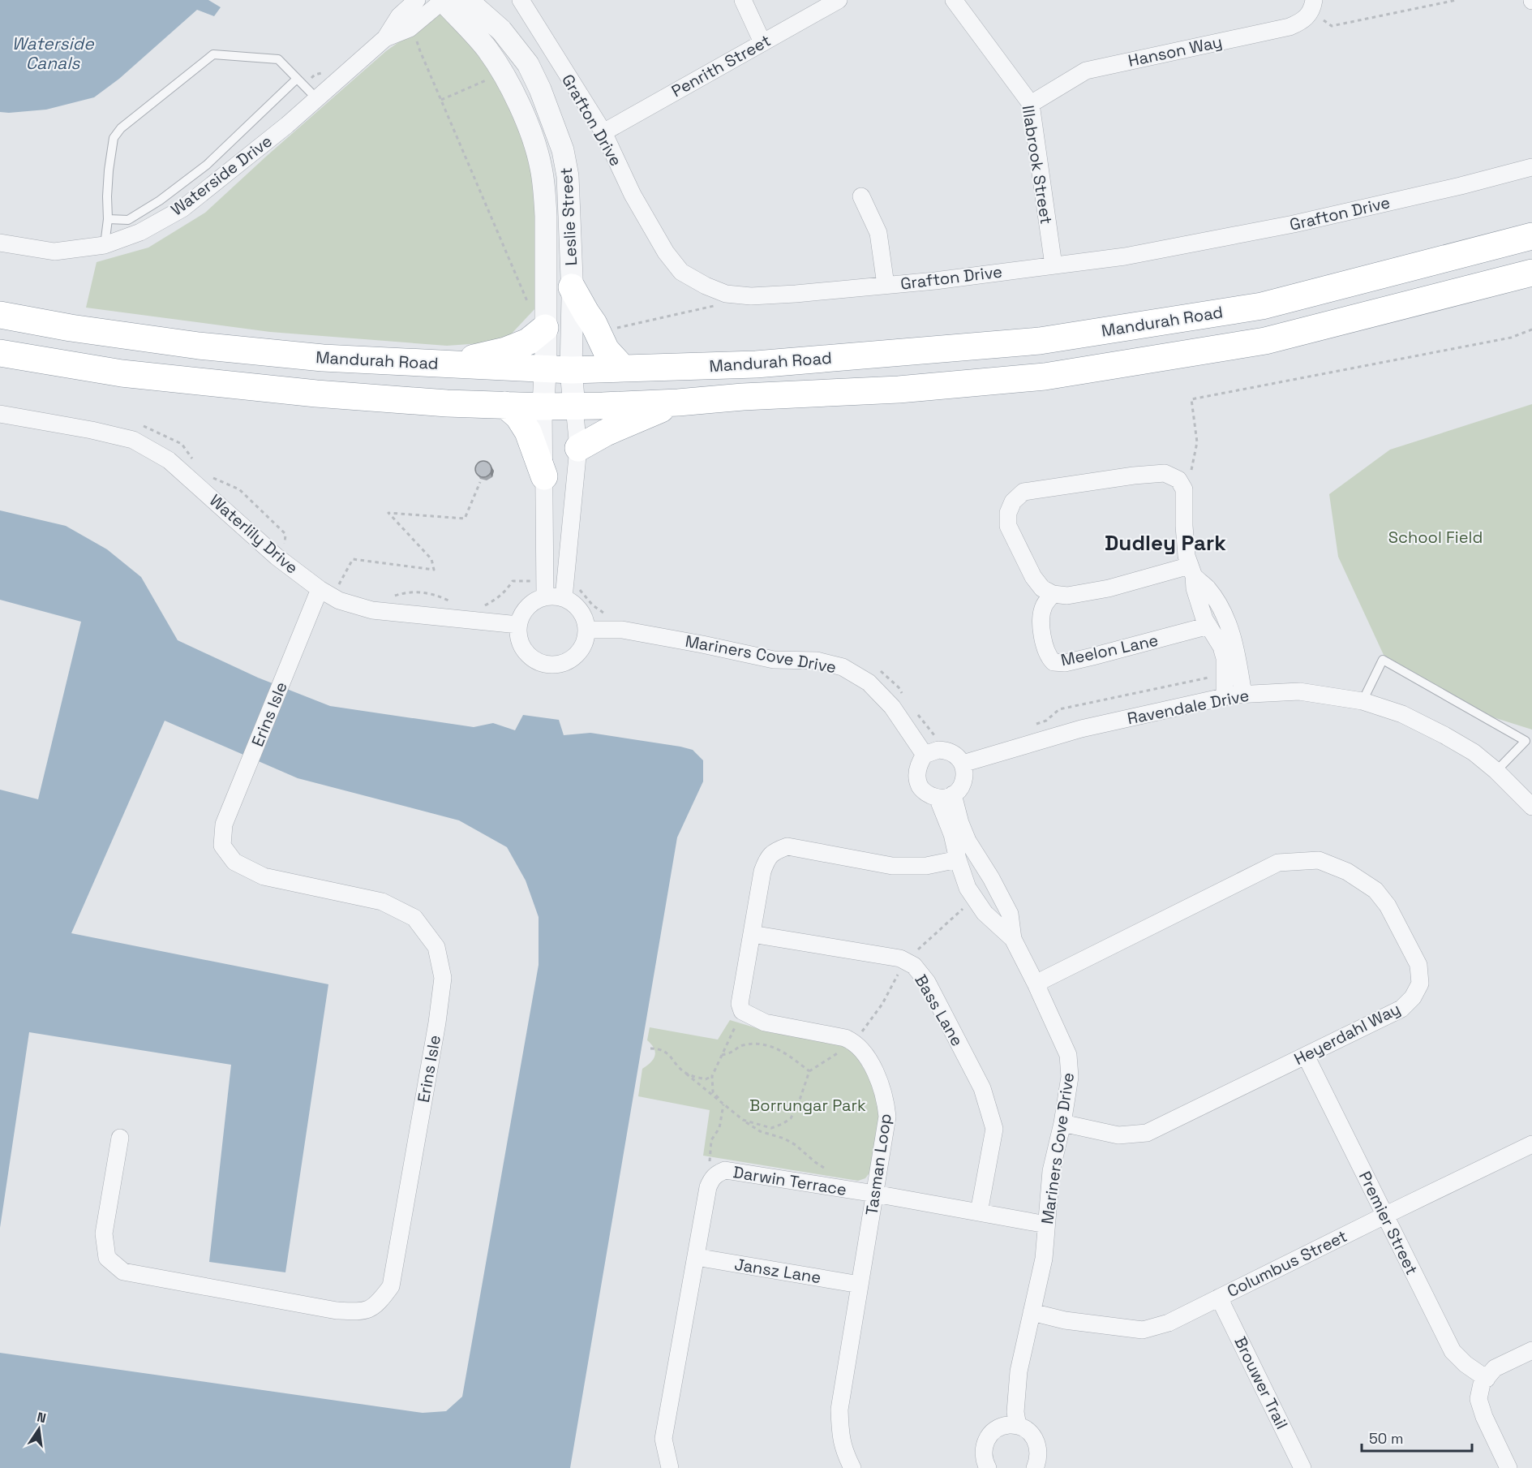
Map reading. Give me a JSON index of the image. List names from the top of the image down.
{
  "streets": {
    "highway": ["Mandurah Road"],
    "street": [
      "Hanson Way",
      "Penrith Street",
      "Grafton Drive",
      "Illabrook Street",
      "Waterside Drive",
      "Leslie Street",
      "Waterlily Drive",
      "Meelon Lane",
      "Mariners Cove Drive",
      "Ravendale Drive",
      "Erins Isle",
      "Bass Lane",
      "Heyerdahl Way",
      "Tasman Loop",
      "Darwin Terrace",
      "Premier Street",
      "Columbus Street",
      "Jansz Lane",
      "Brouwer Trail"
    ]
  },
  "crossings": [
    ["Hanson Way", "Illabrook Street"],
    ["Penrith Street", "Grafton Drive"],
    ["Grafton Drive", "Illabrook Street"],
    ["Waterside Drive", "Leslie Street"],
    ["Leslie Street", "Mandurah Road"],
    ["Waterlily Drive", "Mariners Cove Drive"],
    ["Waterlily Drive", "Erins Isle"],
    ["Mariners Cove Drive", "Ravendale Drive"],
    ["Mariners Cove Drive", "Heyerdahl Way"],
    ["Mariners Cove Drive", "Darwin Terrace"],
    ["Mariners Cove Drive", "Columbus Street"],
    ["Bass Lane", "Darwin Terrace"],
    ["Heyerdahl Way", "Premier Street"],
    ["Tasman Loop", "Darwin Terrace"],
    ["Tasman Loop", "Jansz Lane"],
    ["Darwin Terrace", "Jansz Lane"],
    ["Premier Street", "Columbus Street"],
    ["Columbus Street", "Brouwer Trail"]
  ],
  "districts": ["Dudley Park"],
  "water": ["Waterside Canals"],
  "parks": ["School Field", "Borrungar Park"],
  "scale_bar": "50 m",
  "north": "top"
}
